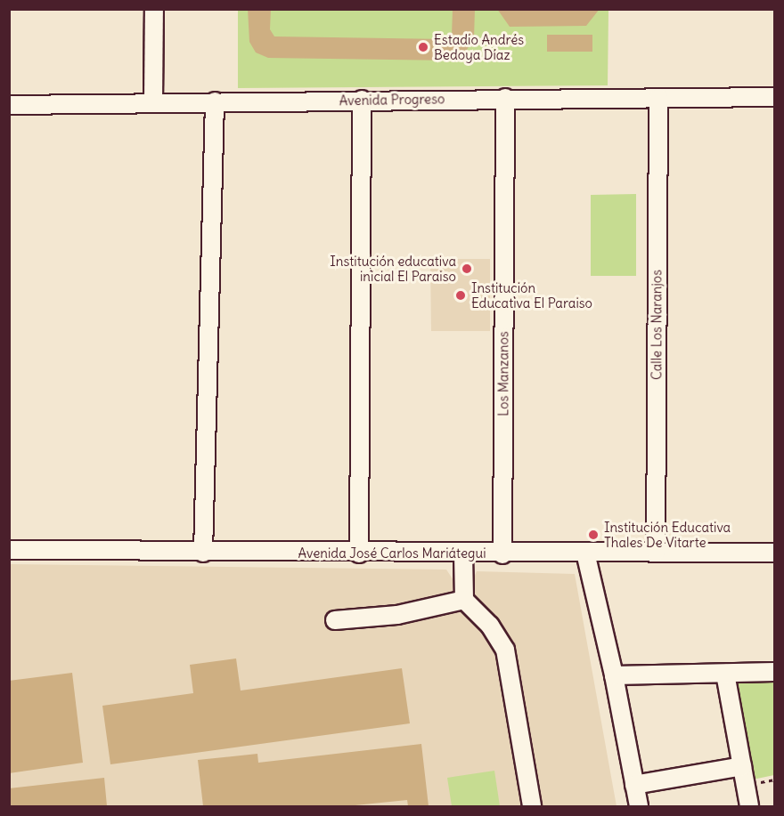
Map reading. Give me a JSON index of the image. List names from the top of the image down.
{
  "streets": {
    "street": [
      "Avenida Progreso",
      "Calle Los Naranjos",
      "Los Manzanos",
      "Avenida José Carlos Mariátegui"
    ]
  },
  "crossings": [
    ["Avenida Progreso", "Calle Los Naranjos"],
    ["Avenida Progreso", "Los Manzanos"],
    ["Calle Los Naranjos", "Avenida José Carlos Mariátegui"],
    ["Los Manzanos", "Avenida José Carlos Mariátegui"]
  ],
  "places": [
    "Estadio Andrés Bedoya Díaz",
    "Institución educativa inicial El Paraiso",
    "Institución Educativa El Paraiso",
    "Institución Educativa Thales De Vitarte"
  ]
}
